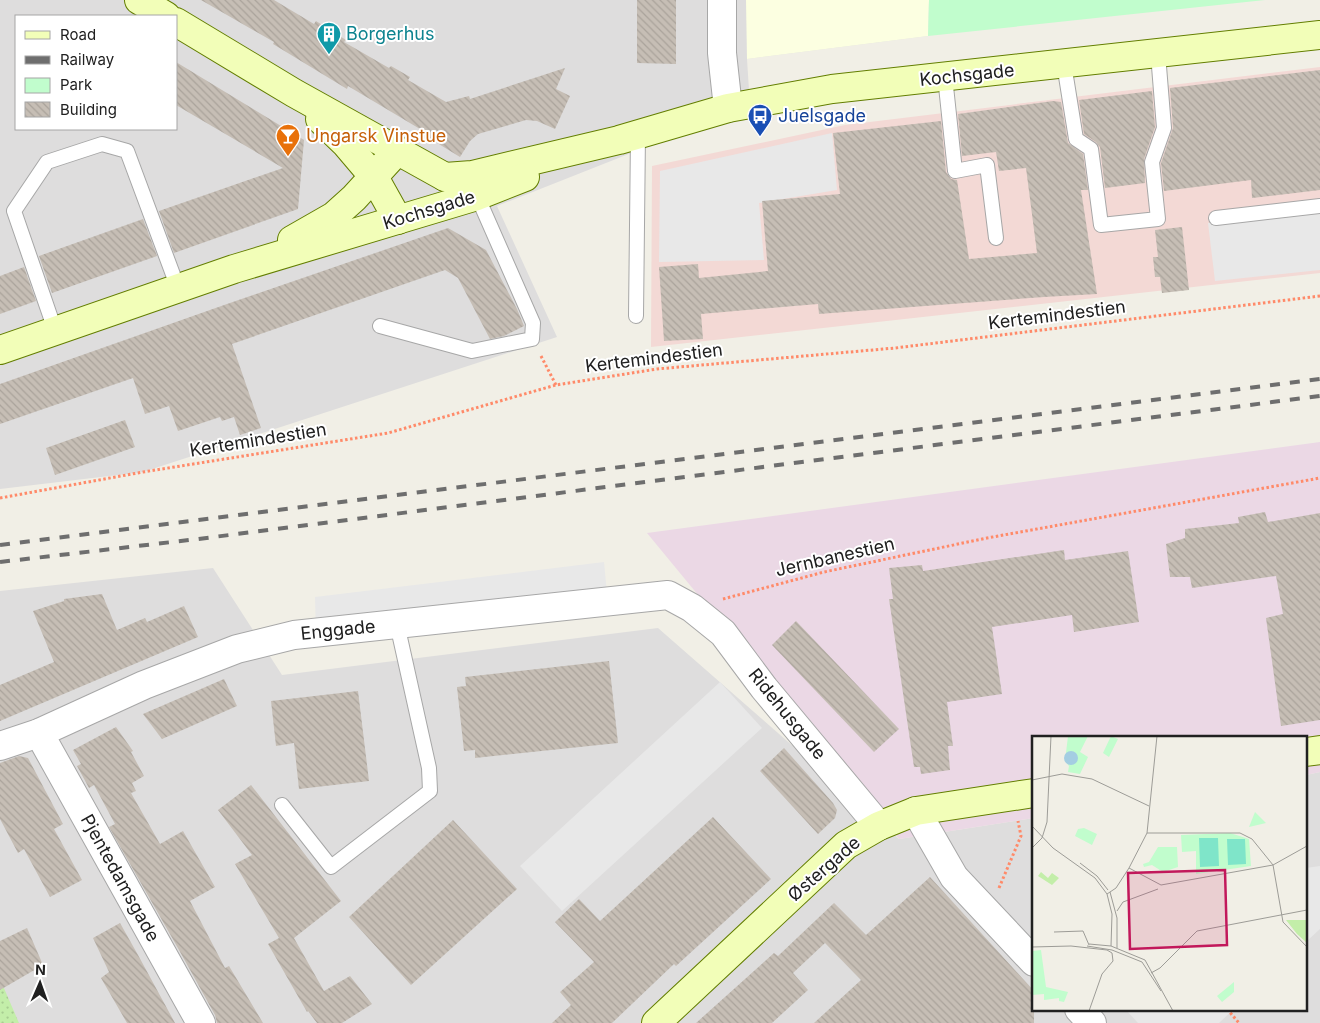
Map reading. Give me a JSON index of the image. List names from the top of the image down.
{
  "streets": {
    "main road": ["Kochsgade", "Østergade"],
    "street": ["Enggade", "Ridehusgade", "Pjentedamsgade"],
    "path": ["Kertemindestien", "Jernbanestien"]
  },
  "crossings": [
    ["Jernbanestien", "Enggade"],
    ["Jernbanestien", "Ridehusgade"],
    ["Enggade", "Ridehusgade"],
    ["Enggade", "Pjentedamsgade"],
    ["Ridehusgade", "Østergade"]
  ],
  "places": {
    "building": ["Borgerhus"],
    "bus stop": ["Juelsgade"],
    "bar": ["Ungarsk Vinstue"]
  },
  "legend": [
    "Road",
    "Railway",
    "Park",
    "Building"
  ],
  "north": "top"
}
